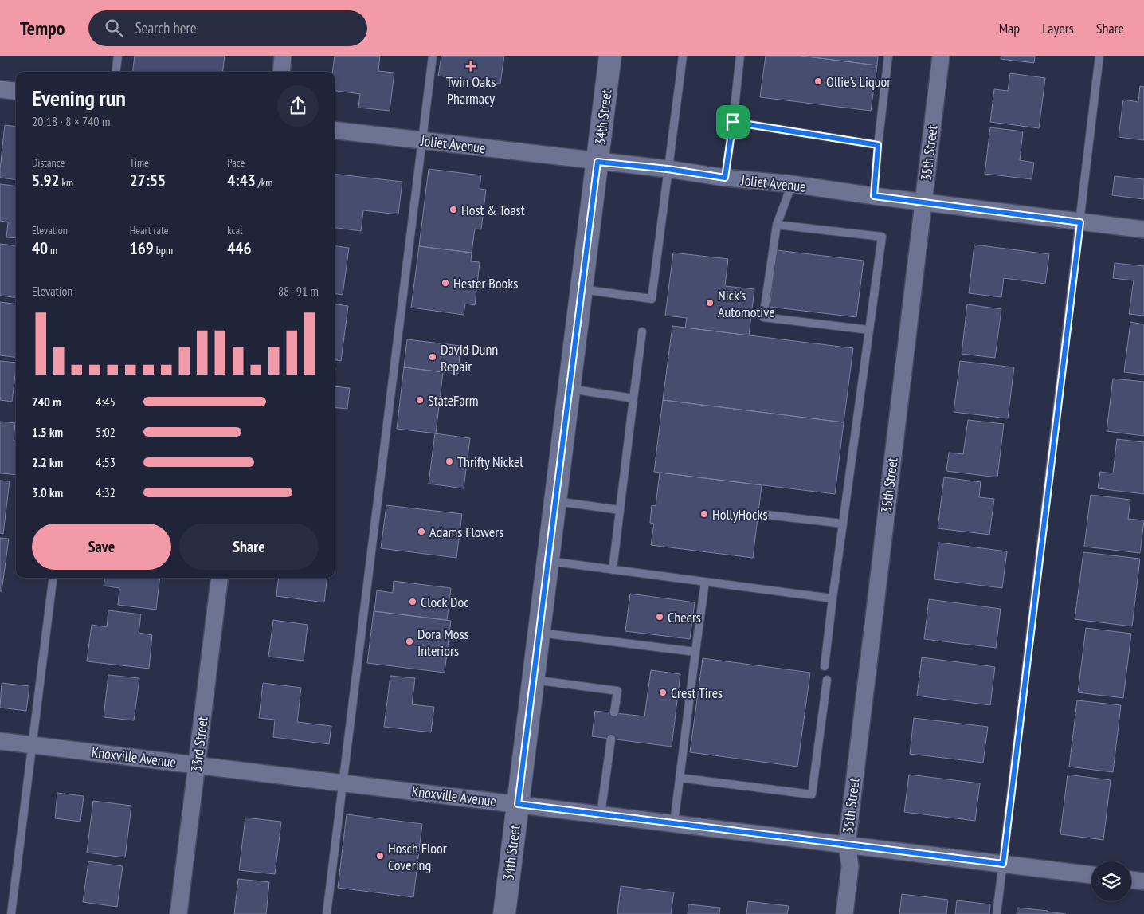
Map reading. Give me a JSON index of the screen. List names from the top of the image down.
{
  "streets": {
    "main road": ["34th Street"],
    "street": [
      "Joliet Avenue",
      "35th Street",
      "33rd Street",
      "Knoxville Avenue"
    ]
  },
  "crossings": [
    ["34th Street", "Joliet Avenue"],
    ["34th Street", "Knoxville Avenue"],
    ["Joliet Avenue", "35th Street"],
    ["35th Street", "Knoxville Avenue"],
    ["33rd Street", "Knoxville Avenue"]
  ],
  "places": {
    "health": ["Twin Oaks Pharmacy"],
    "other": [
      "Ollie's Liquor",
      "Host & Toast",
      "Hester Books",
      "Nick's Automotive",
      "David Dunn Repair",
      "StateFarm",
      "Thrifty Nickel",
      "HollyHocks",
      "Adams Flowers",
      "Clock Doc",
      "Cheers",
      "Dora Moss Interiors",
      "Crest Tires",
      "Hosch Floor Covering"
    ]
  },
  "page": {
    "header": "Tempo",
    "search": "Search here",
    "nav": ["Map", "Layers", "Share"],
    "heading": ["Evening run", "20:18 · 8 × 740 m"],
    "stats": [
      ["Distance", "5.92 km"],
      ["Time", "27:55"],
      ["Pace", "4:43 /km"],
      ["Elevation", "40 m"],
      ["Heart rate", "169 bpm"],
      ["kcal", "446"]
    ],
    "chart": ["Elevation", "88–91 m"],
    "list": [
      {
        "name": "740 m",
        "note": "4:45"
      },
      {
        "name": "1.5 km",
        "note": "5:02"
      },
      {
        "name": "2.2 km",
        "note": "4:53"
      },
      {
        "name": "3.0 km",
        "note": "4:32"
      }
    ],
    "buttons": ["Save", "Share"]
  }
}
